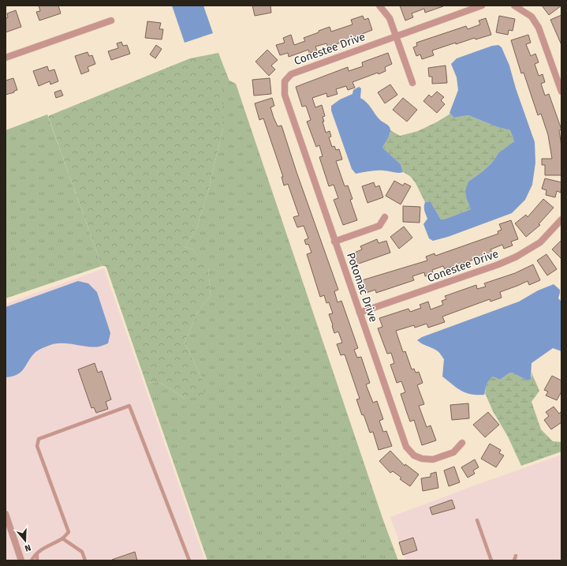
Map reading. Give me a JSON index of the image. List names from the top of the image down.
{
  "streets": {
    "street": ["Conestee Drive", "Potomac Drive"]
  },
  "crossings": [
    ["Conestee Drive", "Potomac Drive"]
  ],
  "north": "bottom"
}
